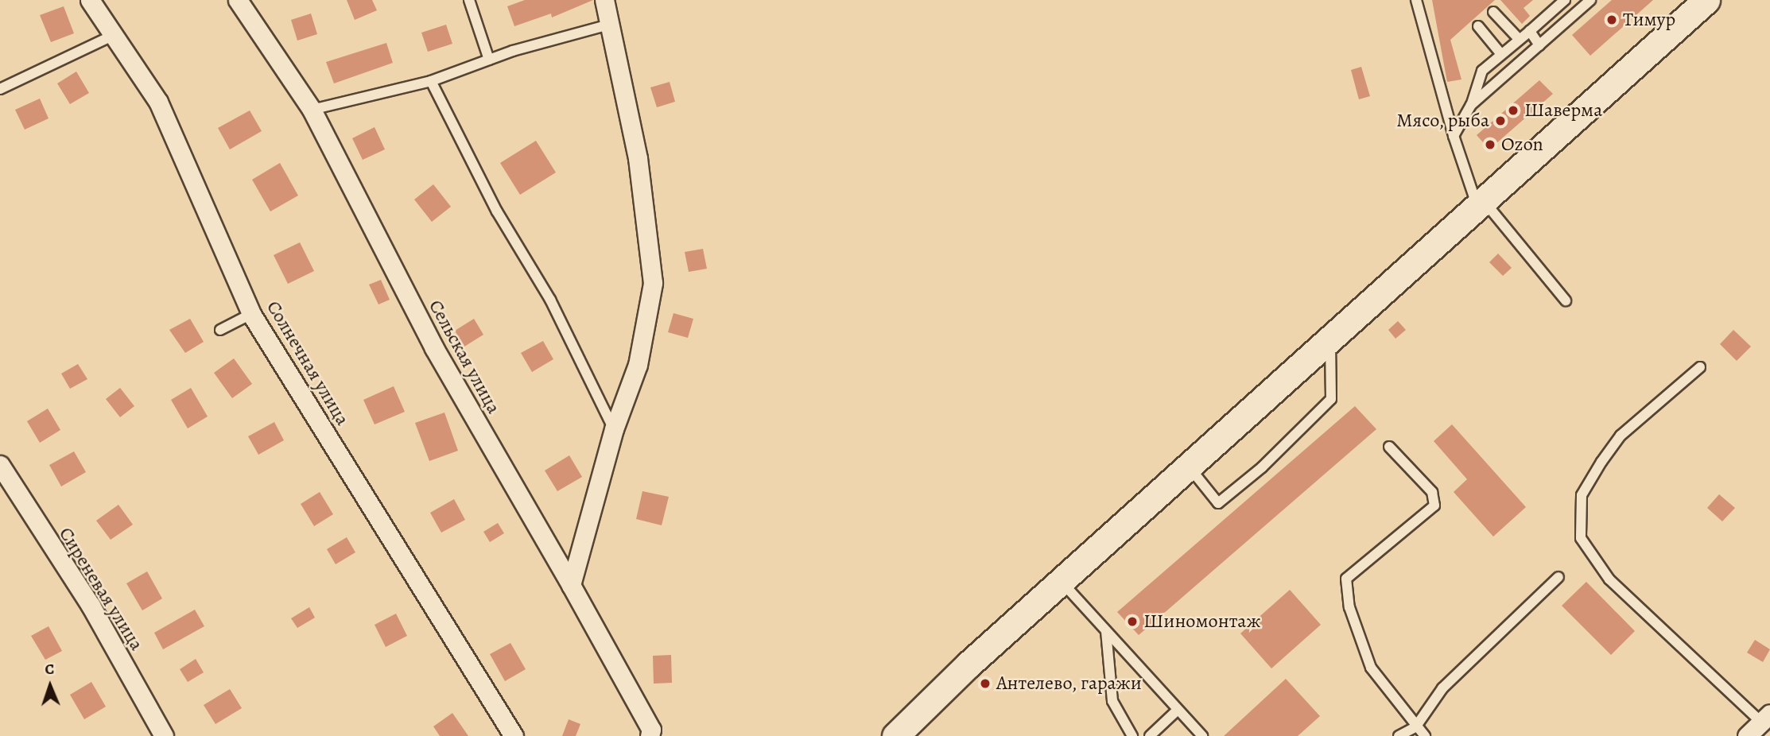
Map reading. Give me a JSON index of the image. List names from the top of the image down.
{
  "streets": {
    "street": ["Сельская улица", "Солнечная улица", "Сиреневая улица"]
  },
  "places": [
    "Тимур",
    "Шаверма",
    "Мясо, рыба",
    "Ozon",
    "Шиномонтаж",
    "Антелево, гаражи"
  ],
  "north": "top"
}
